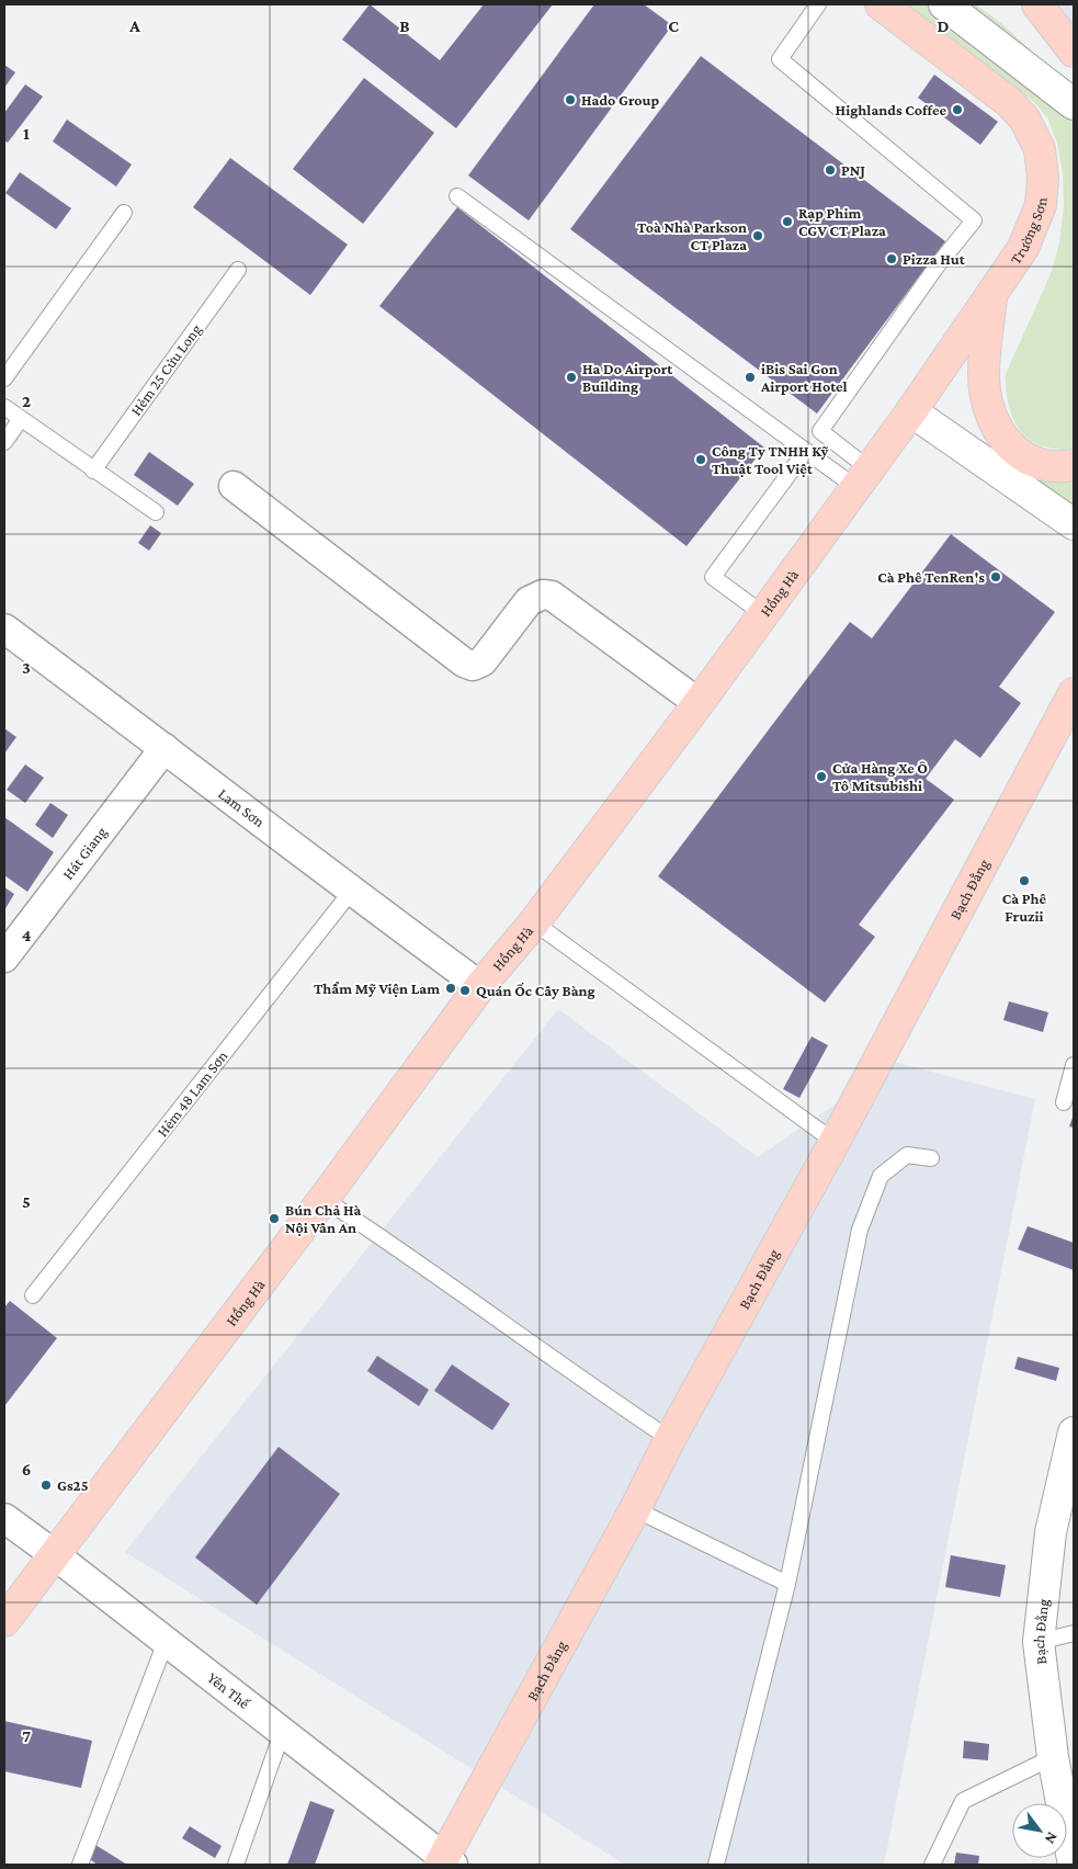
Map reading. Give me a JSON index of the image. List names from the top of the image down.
{
  "streets": {
    "main road": ["Trường Sơn", "Hồng Hà", "Bạch Đằng"],
    "street": ["Lam Sơn", "Hát Giang", "Yên Thế"],
    "lane": ["Hẻm 25 Cửu Long", "Hẻm 48 Lam Sơn"]
  },
  "crossings": [
    ["Trường Sơn", "Hồng Hà"],
    ["Hồng Hà", "Lam Sơn"],
    ["Hồng Hà", "Yên Thế"],
    ["Lam Sơn", "Hát Giang"],
    ["Lam Sơn", "Hẻm 48 Lam Sơn"],
    ["Bạch Đằng", "Yên Thế"]
  ],
  "places": [
    "Hado Group",
    "Highlands Coffee",
    "PNJ",
    "Rạp Phim CGV CT Plaza",
    "Toà Nhà Parkson CT Plaza",
    "Pizza Hut",
    "Ha Do Airport Building",
    "iBis Sai Gon Airport Hotel",
    "Công Ty TNHH Kỹ Thuật Tool Việt",
    "Cà Phê TenRen's",
    "Cửa Hàng Xe Ô Tô Mitsubishi",
    "Cà Phê Fruzii",
    "Thẩm Mỹ Viện Lam",
    "Quán Ốc Cây Bàng",
    "Bún Chả Hà Nội Vân An",
    "Gs25"
  ],
  "north": "bottom right",
  "grid": {
    "columns": [
      "A",
      "B",
      "C",
      "D"
    ],
    "rows": [
      "1",
      "2",
      "3",
      "4",
      "5",
      "6",
      "7"
    ]
  }
}
